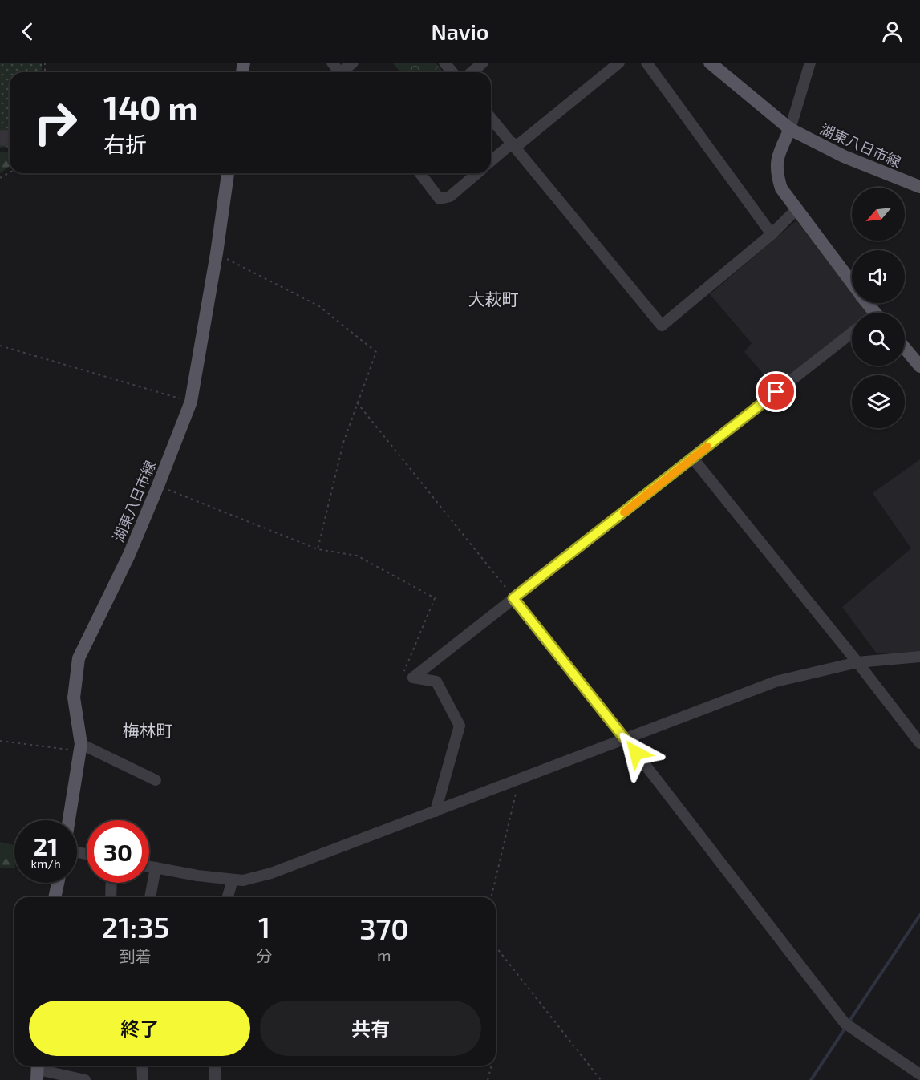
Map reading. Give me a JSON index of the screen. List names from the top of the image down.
{
  "streets": {
    "main road": ["湖東八日市線"]
  },
  "districts": ["大萩町", "梅林町"],
  "north": "bottom left",
  "page": {
    "header": "Navio",
    "turn": ["140 m", "右折"],
    "speed": "21 km/h",
    "limit": "30",
    "eta": [
      "21:35",
      "到着",
      "1",
      "分",
      "370",
      "m"
    ],
    "buttons": ["終了", "共有"]
  }
}
